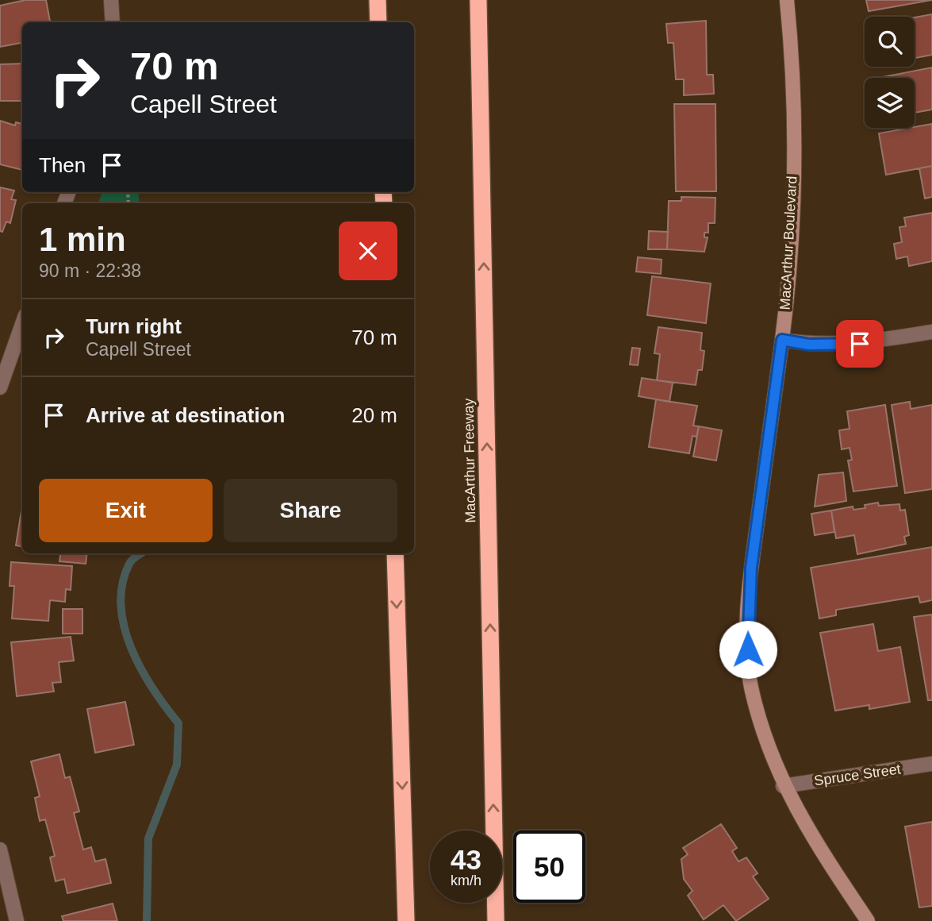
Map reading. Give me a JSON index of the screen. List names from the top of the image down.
{
  "streets": {
    "highway": ["MacArthur Freeway"],
    "main road": ["MacArthur Boulevard"],
    "street": ["Spruce Street"]
  },
  "crossings": [
    ["MacArthur Boulevard", "Spruce Street"]
  ],
  "page": {
    "turn": ["70 m", "Capell Street"],
    "then": "Then",
    "heading": ["1 min", "90 m · 22:38"],
    "list": [
      {
        "name": "Turn right",
        "note": "Capell Street",
        "value": "70 m"
      },
      {
        "name": "Arrive at destination",
        "value": "20 m"
      }
    ],
    "buttons": ["Exit", "Share"],
    "speed": "43 km/h",
    "limit": "50"
  }
}
